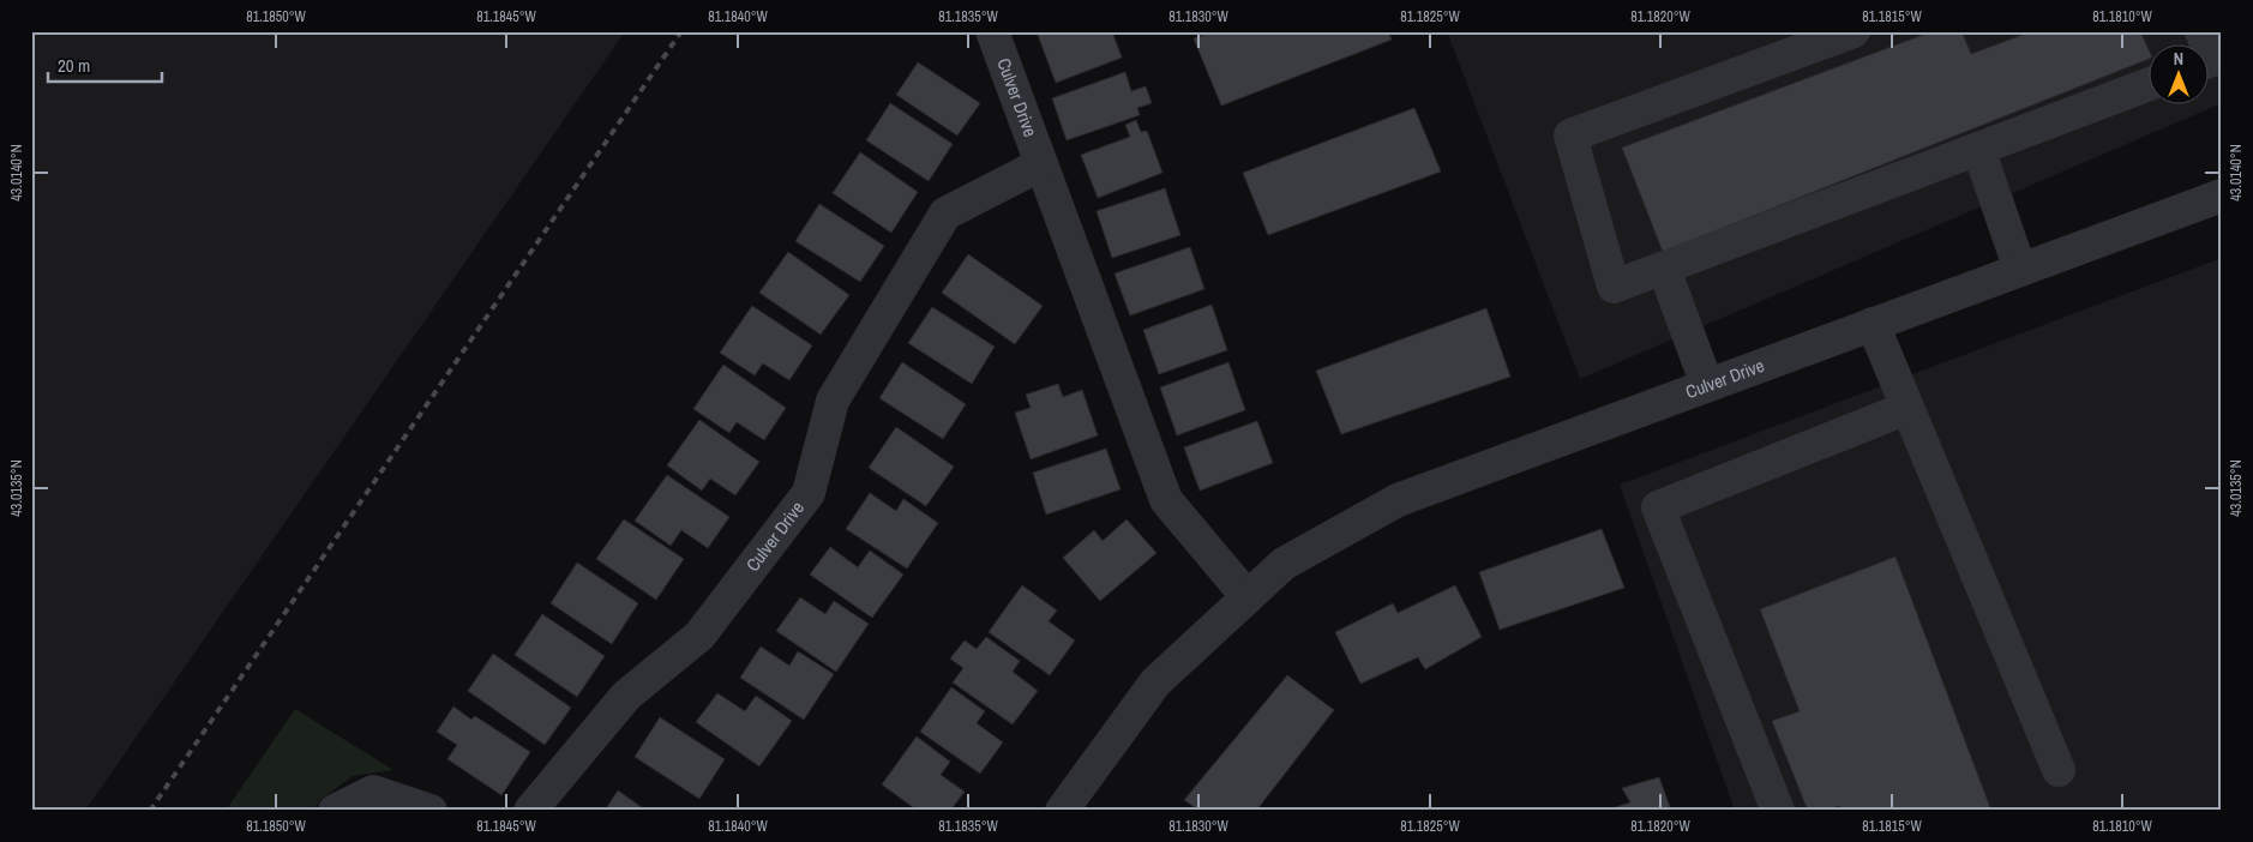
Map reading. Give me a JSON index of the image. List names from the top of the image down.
{
  "streets": {
    "street": ["Culver Drive"]
  },
  "scale_bar": "20 m",
  "north": "top",
  "coordinates": [
    "81.1850°W",
    "81.1845°W",
    "81.1840°W",
    "81.1835°W",
    "81.1830°W",
    "81.1825°W",
    "81.1820°W",
    "81.1815°W",
    "81.1810°W",
    "43.0140°N",
    "43.0135°N"
  ]
}
